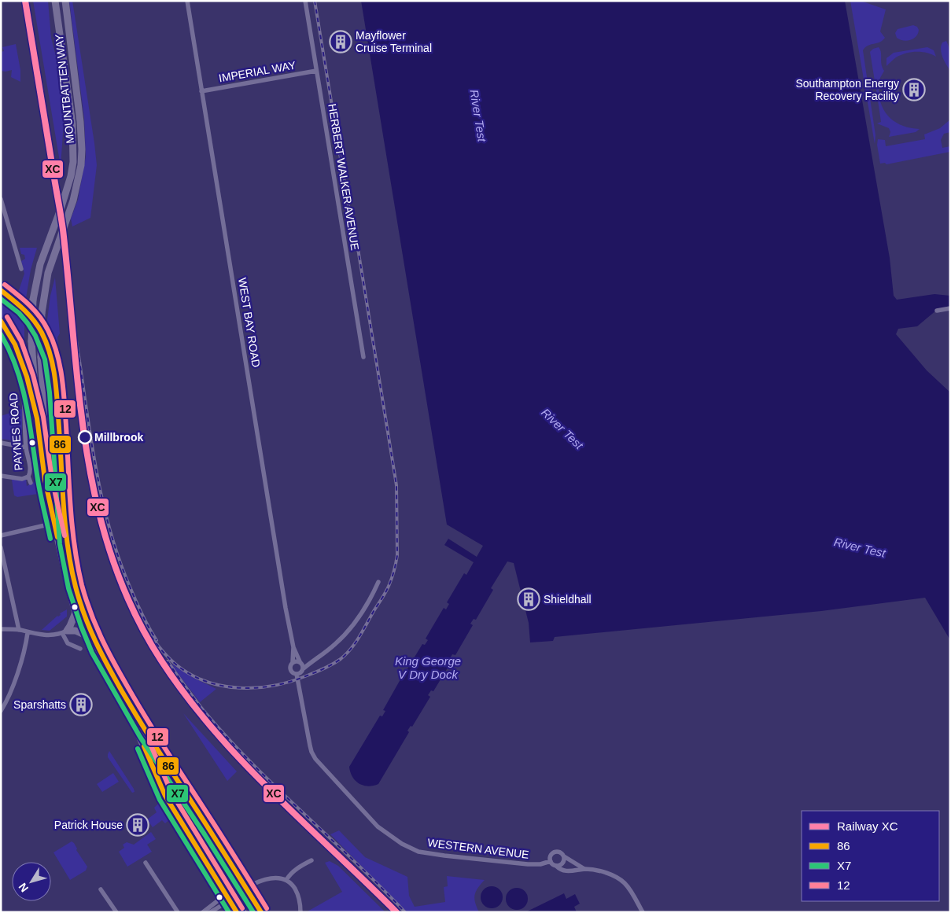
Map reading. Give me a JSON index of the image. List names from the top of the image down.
{
  "streets": {
    "highway": ["MOUNTBATTEN WAY"],
    "street": [
      "IMPERIAL WAY",
      "HERBERT WALKER AVENUE",
      "WEST BAY ROAD",
      "PAYNES ROAD",
      "WESTERN AVENUE"
    ]
  },
  "crossings": [
    ["IMPERIAL WAY", "HERBERT WALKER AVENUE"],
    ["IMPERIAL WAY", "WEST BAY ROAD"],
    ["WEST BAY ROAD", "WESTERN AVENUE"]
  ],
  "water": ["River Test", "King George V Dry Dock"],
  "places": {
    "building": [
      "Mayflower Cruise Terminal",
      "Southampton Energy Recovery Facility",
      "Shieldhall",
      "Sparshatts",
      "Patrick House"
    ],
    "other": ["Millbrook"]
  },
  "lines": [
    "rail line XC",
    "transit line 12",
    "transit line 86",
    "transit line X7"
  ],
  "legend": [
    "Railway XC",
    "86",
    "X7",
    "12"
  ],
  "north": "bottom left"
}
